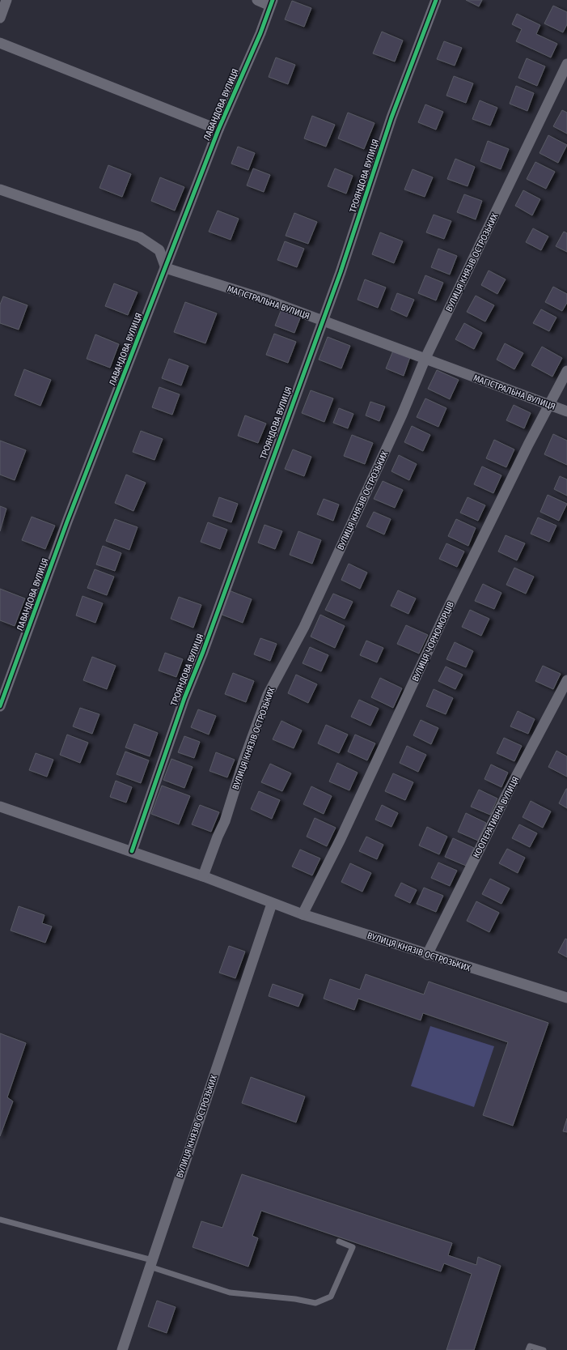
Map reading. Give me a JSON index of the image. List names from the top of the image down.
{
  "streets": {
    "street": [
      "ЛАВАНДОВА ВУЛИЦЯ",
      "ТРОЯНДОВА ВУЛИЦЯ",
      "ВУЛИЦЯ КНЯЗІВ ОСТРОЗЬКИХ",
      "МАГІСТРАЛЬНА ВУЛИЦЯ",
      "ВУЛИЦЯ ЧОРНОМОРЦІВ",
      "КООПЕРАТИВНА ВУЛИЦЯ"
    ]
  },
  "crossings": [
    ["ЛАВАНДОВА ВУЛИЦЯ", "МАГІСТРАЛЬНА ВУЛИЦЯ"],
    ["ТРОЯНДОВА ВУЛИЦЯ", "МАГІСТРАЛЬНА ВУЛИЦЯ"],
    ["ВУЛИЦЯ КНЯЗІВ ОСТРОЗЬКИХ", "МАГІСТРАЛЬНА ВУЛИЦЯ"],
    ["ВУЛИЦЯ КНЯЗІВ ОСТРОЗЬКИХ", "ВУЛИЦЯ ЧОРНОМОРЦІВ"],
    ["ВУЛИЦЯ КНЯЗІВ ОСТРОЗЬКИХ", "КООПЕРАТИВНА ВУЛИЦЯ"],
    ["МАГІСТРАЛЬНА ВУЛИЦЯ", "ВУЛИЦЯ ЧОРНОМОРЦІВ"]
  ]
}
